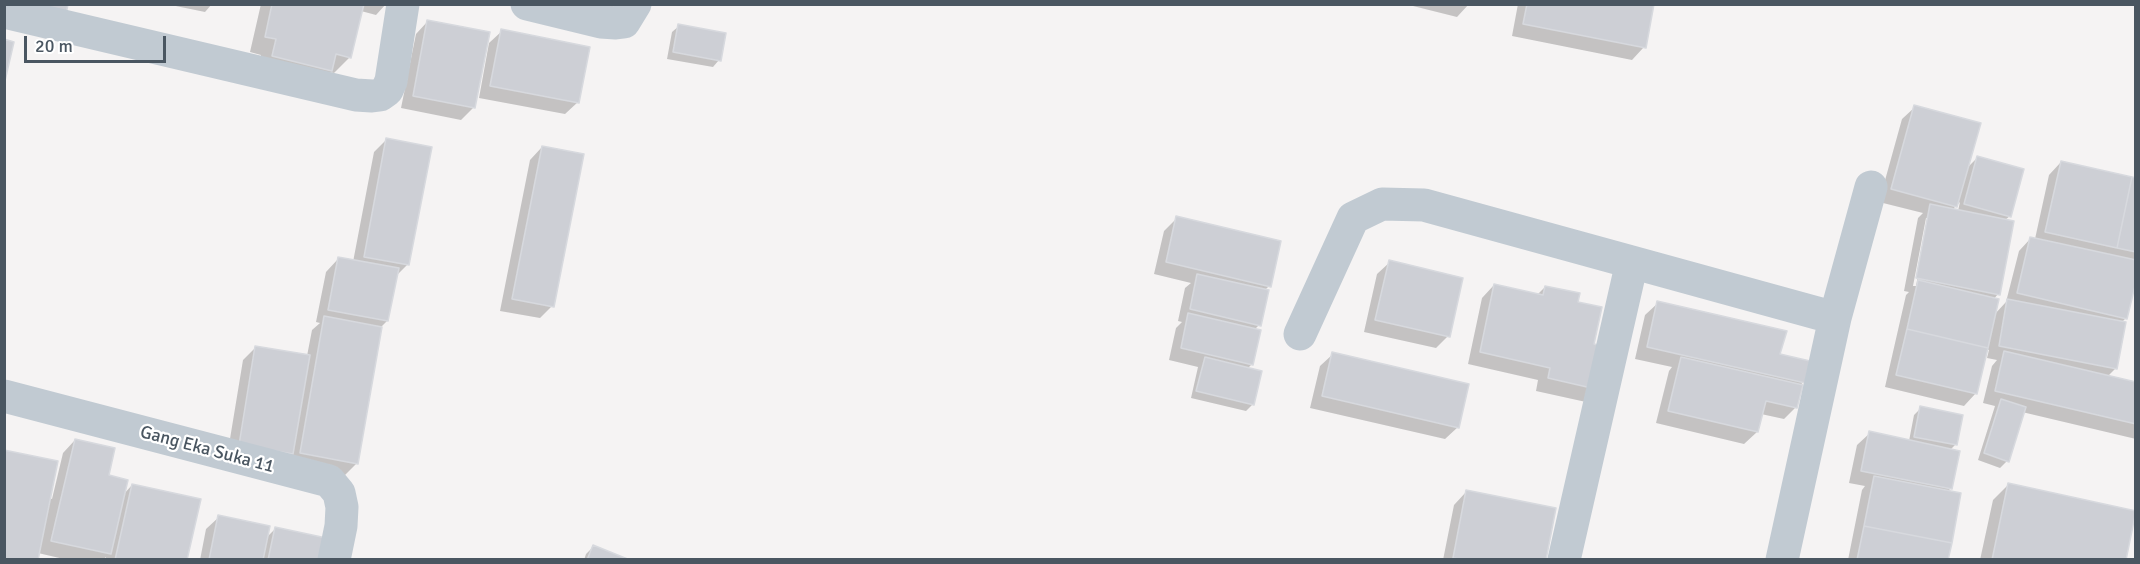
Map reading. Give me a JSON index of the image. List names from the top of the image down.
{
  "streets": {
    "street": ["Gang Eka Suka 11"]
  },
  "scale_bar": "20 m"
}
